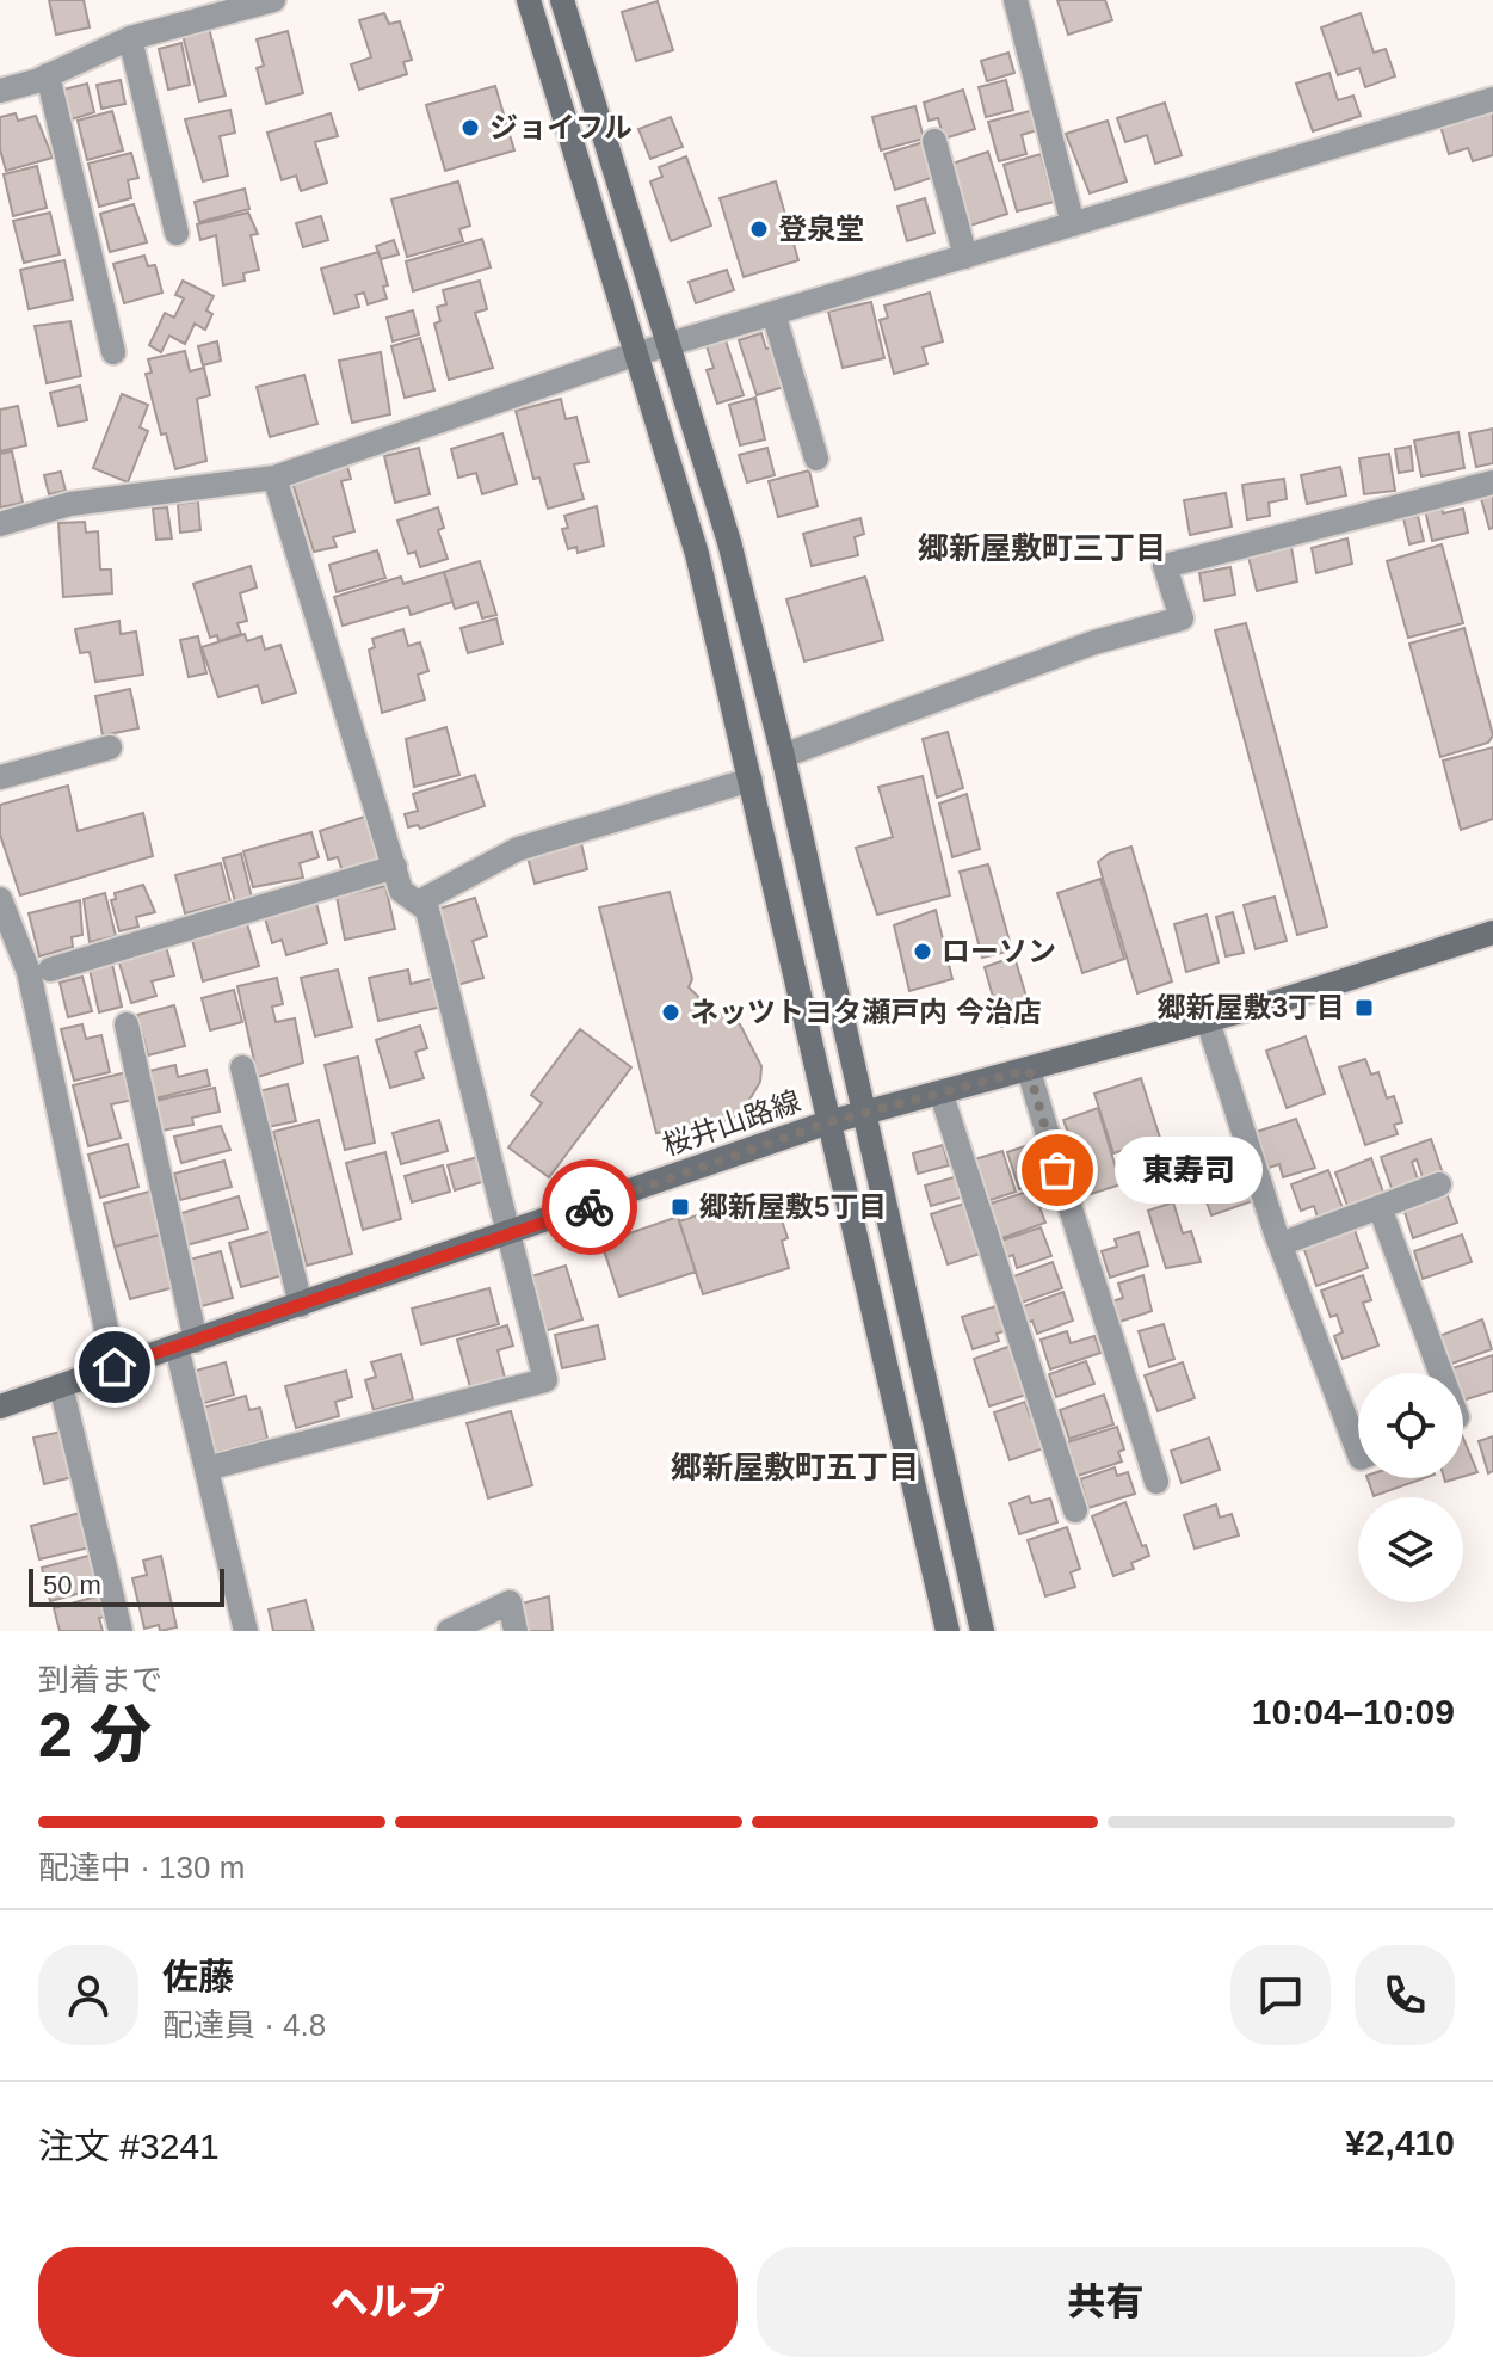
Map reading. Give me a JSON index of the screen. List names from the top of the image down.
{
  "streets": {
    "street": ["桜井山路線"]
  },
  "districts": ["郷新屋敷町三丁目", "郷新屋敷町五丁目"],
  "places": {
    "other": [
      "ジョイフル",
      "登泉堂",
      "ローソン",
      "ネッツトヨタ瀬戸内 今治店",
      "東寿司"
    ],
    "transit": ["郷新屋敷3丁目", "郷新屋敷5丁目"]
  },
  "scale_bar": "50 m",
  "page": {
    "bubble": "東寿司",
    "scale": "50 m",
    "heading": ["2 分", "到着まで", "10:04–10:09"],
    "panel": [
      "佐藤",
      "配達員 · 4.8",
      "注文 #3241",
      "¥2,410"
    ],
    "bar": "配達中 · 130 m",
    "buttons": ["ヘルプ", "共有"]
  }
}
